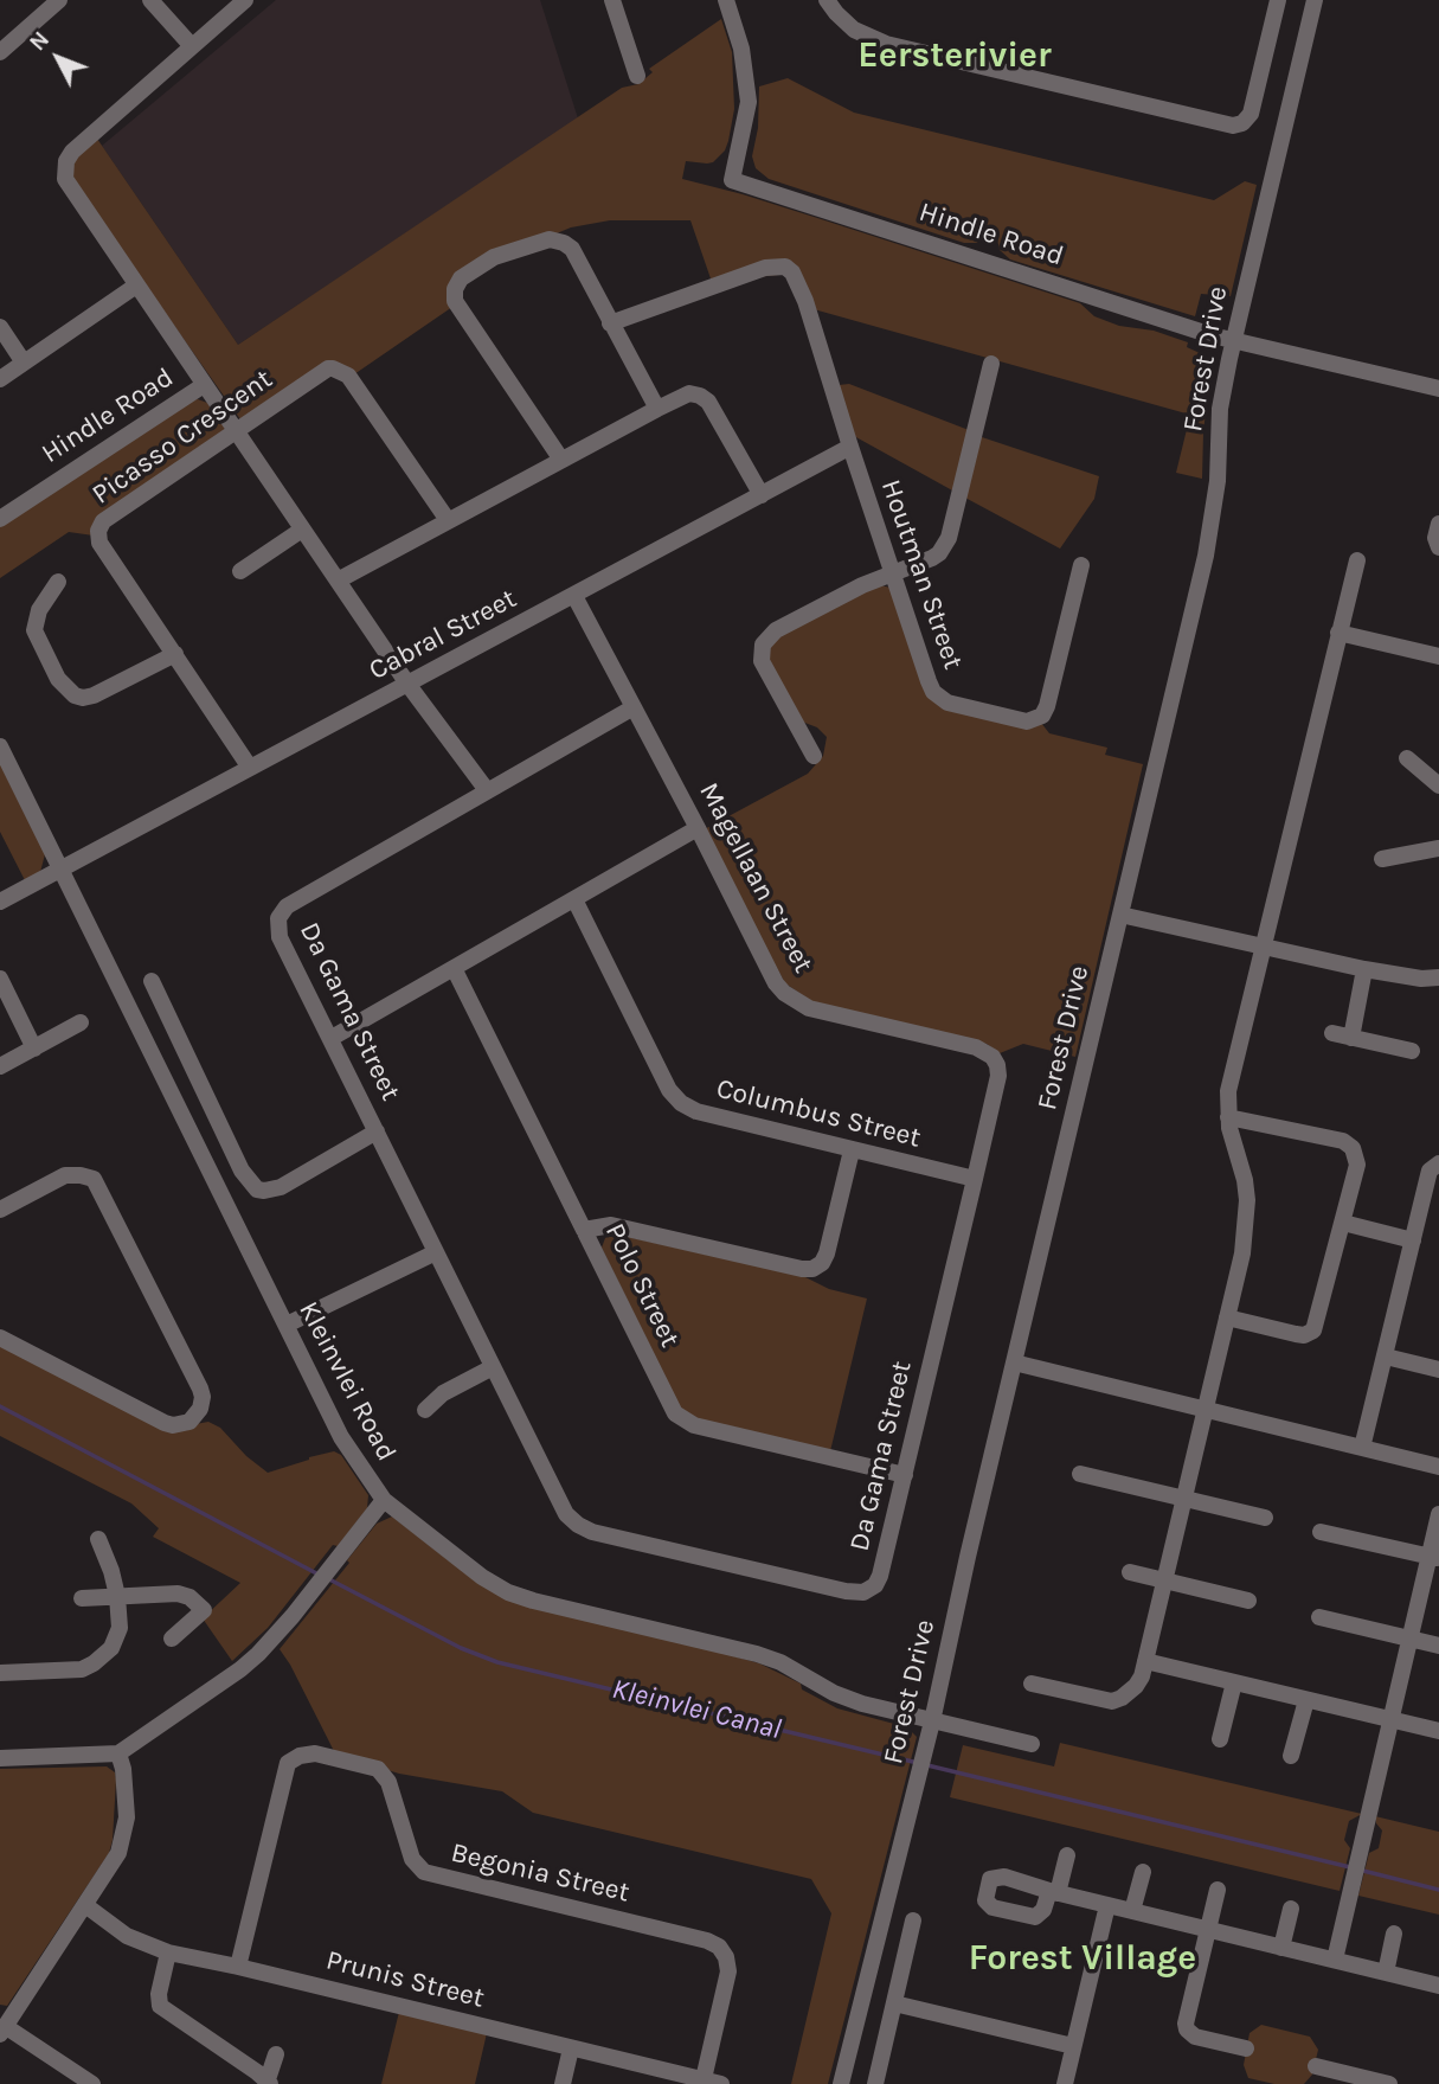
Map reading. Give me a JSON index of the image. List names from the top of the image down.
{
  "streets": {
    "street": [
      "Hindle Road",
      "Forest Drive",
      "Picasso Crescent",
      "Houtman Street",
      "Cabral Street",
      "Magellaan Street",
      "Da Gama Street",
      "Columbus Street",
      "Polo Street",
      "Kleinvlei Road",
      "Begonia Street",
      "Prunis Street"
    ]
  },
  "crossings": [
    ["Hindle Road", "Forest Drive"],
    ["Forest Drive", "Kleinvlei Road"],
    ["Picasso Crescent", "Cabral Street"],
    ["Houtman Street", "Cabral Street"],
    ["Cabral Street", "Magellaan Street"],
    ["Cabral Street", "Kleinvlei Road"],
    ["Magellaan Street", "Da Gama Street"],
    ["Da Gama Street", "Columbus Street"],
    ["Da Gama Street", "Polo Street"],
    ["Begonia Street", "Prunis Street"]
  ],
  "districts": ["Eersterivier", "Forest Village"],
  "water": ["Kleinvlei Canal"],
  "north": "top left"
}
